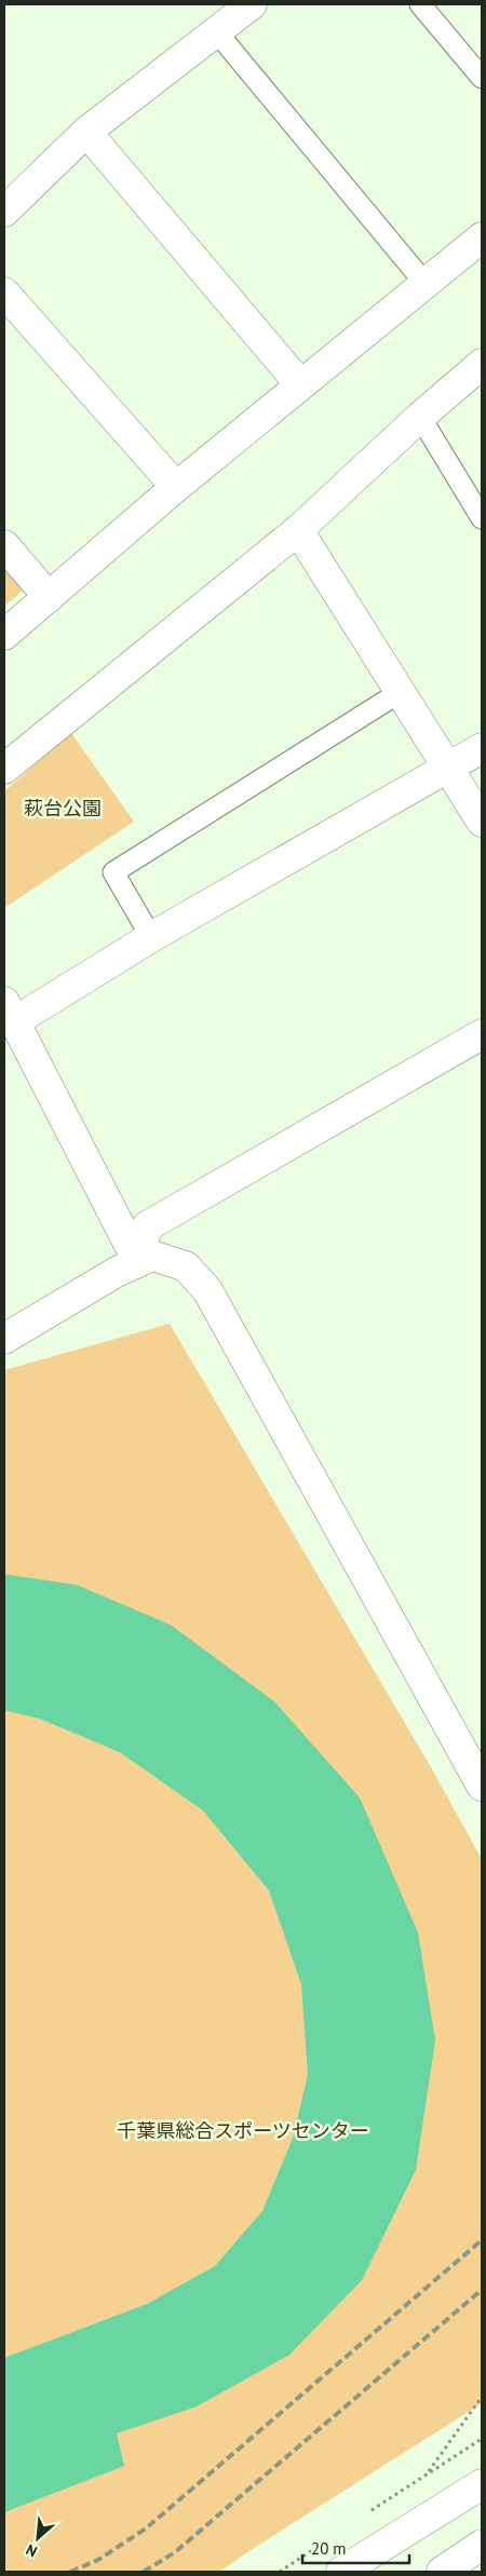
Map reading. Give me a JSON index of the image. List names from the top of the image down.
{
  "parks": ["萩台公園", "千葉県総合スポーツセンター"],
  "scale_bar": "20 m",
  "north": "bottom left"
}
